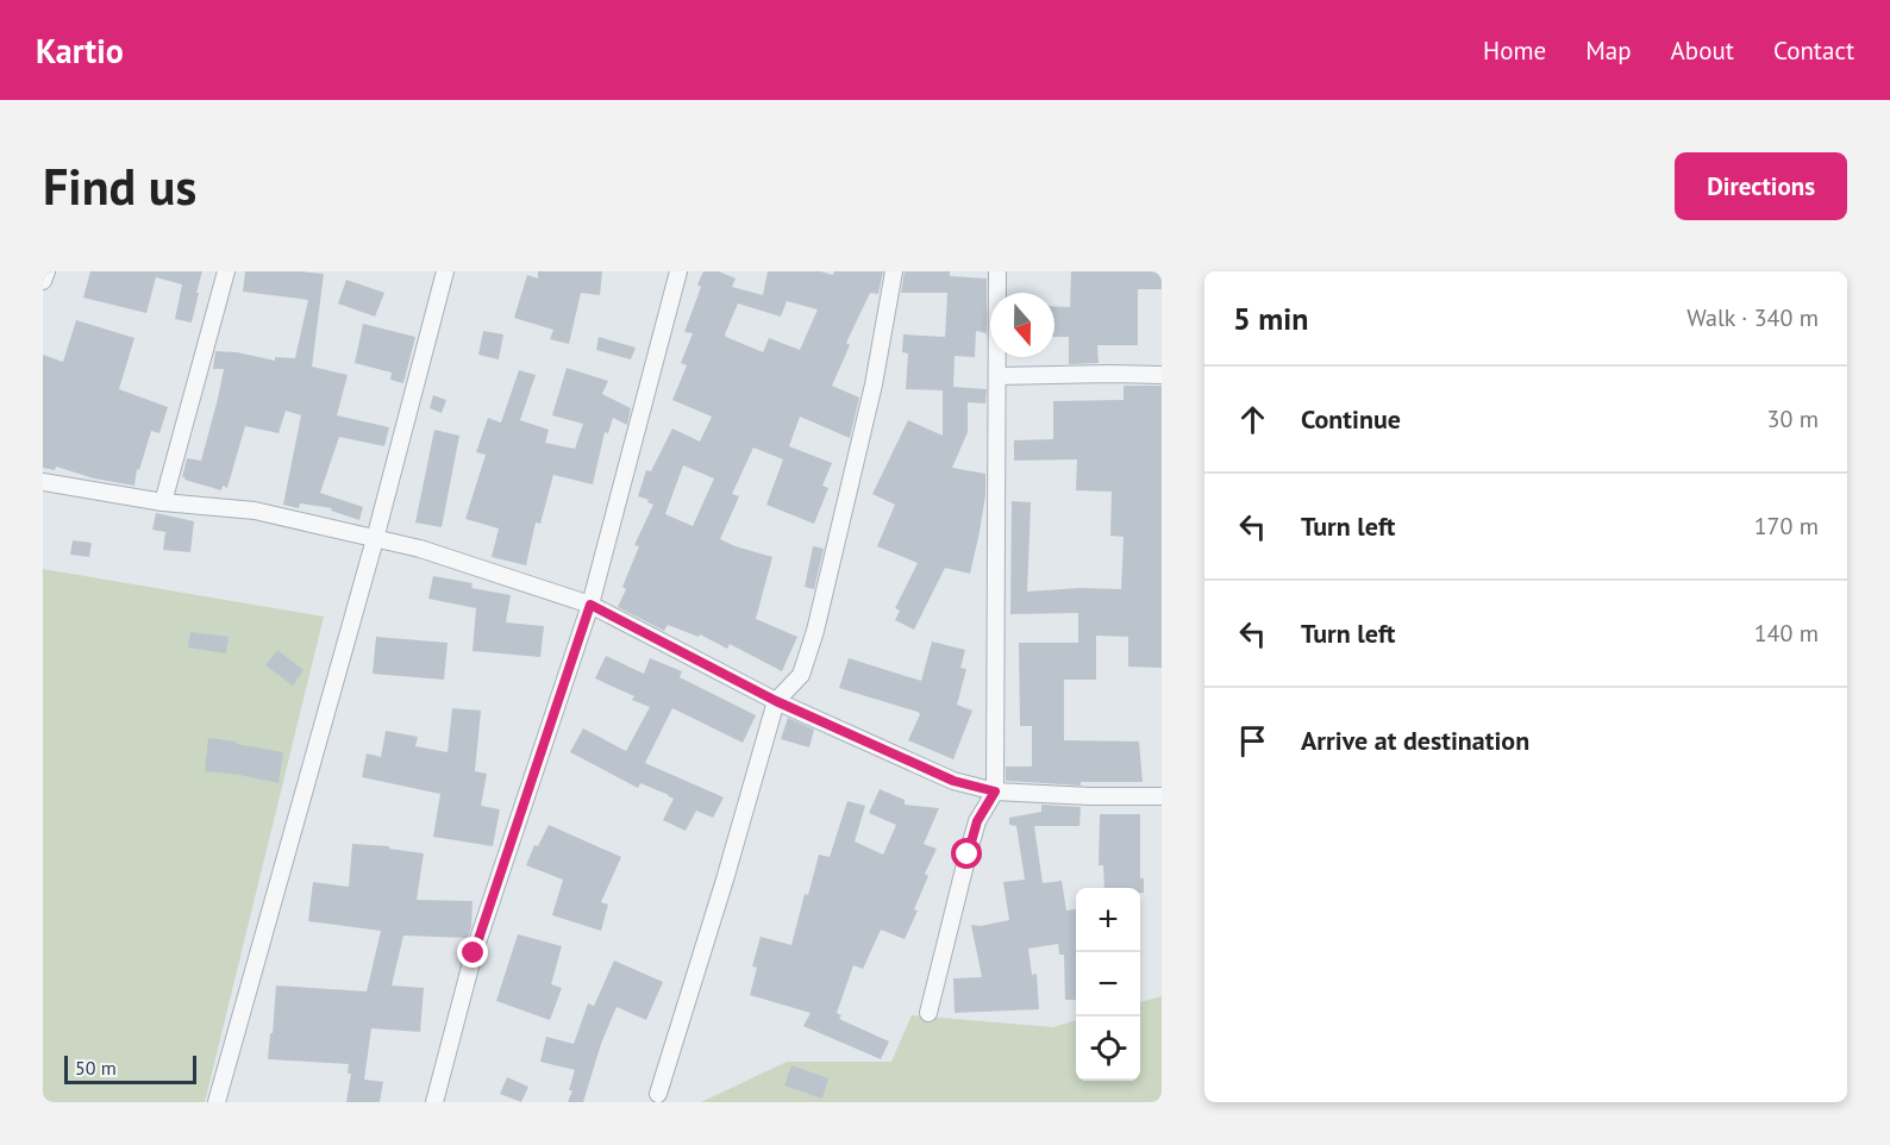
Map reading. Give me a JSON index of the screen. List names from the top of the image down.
{
  "scale_bar": "50 m",
  "north": "bottom",
  "page": {
    "header": "Kartio",
    "nav": [
      "Home",
      "Map",
      "About",
      "Contact"
    ],
    "buttons": "Directions",
    "title": "Find us",
    "heading": ["5 min", "Walk · 340 m"],
    "list": [
      ["Continue", "30 m"],
      ["Turn left", "170 m"],
      ["Turn left", "140 m"],
      "Arrive at destination"
    ],
    "map_buttons": ["+", "−"],
    "scale": "50 m"
  }
}
